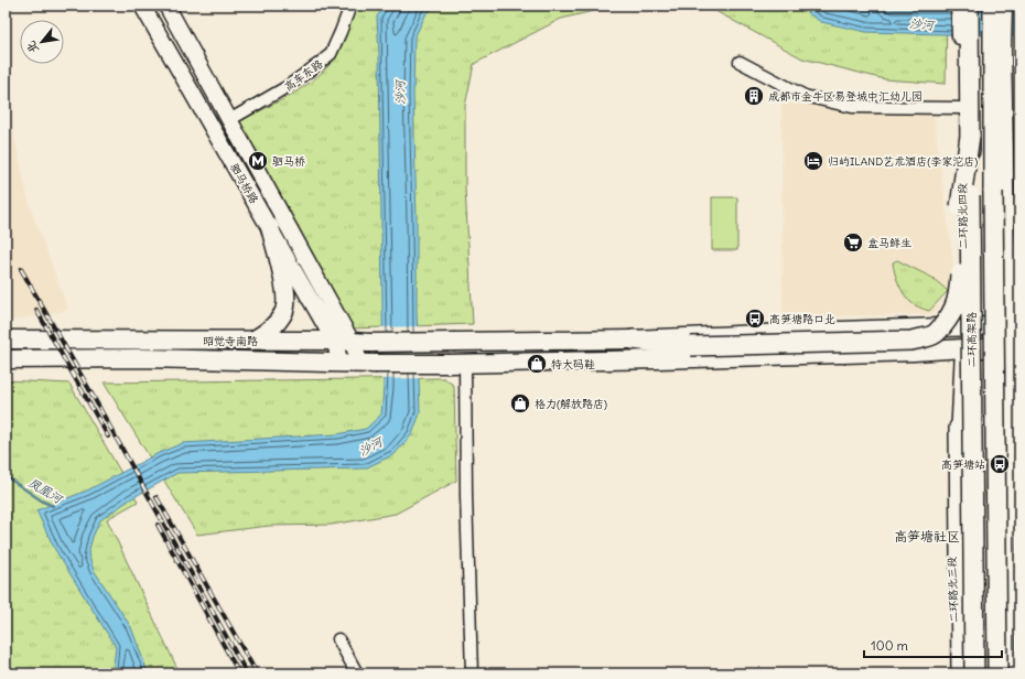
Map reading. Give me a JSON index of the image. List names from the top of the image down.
{
  "streets": {
    "highway": ["二环高架路"],
    "main road": [
      "驷马桥路",
      "二环路北四段",
      "昭觉寺南路",
      "二环路北三段"
    ],
    "street": ["高车东路"]
  },
  "crossings": [
    ["高车东路", "驷马桥路"],
    ["驷马桥路", "昭觉寺南路"],
    ["二环路北四段", "昭觉寺南路"],
    ["二环路北四段", "二环路北三段"],
    ["昭觉寺南路", "二环路北三段"]
  ],
  "districts": ["高笋塘社区"],
  "water": ["沙河", "凤凰河"],
  "places": {
    "building": ["成都市金牛区易登城中汇幼儿园"],
    "metro station": ["驷马桥"],
    "hotel": ["归屿ILAND艺术酒店(李家沱店)"],
    "supermarket": ["盒马鲜生"],
    "bus stop": ["高笋塘路口北", "高笋塘站"],
    "shop": ["特大码鞋", "格力(解放路店)"]
  },
  "scale_bar": "100 m",
  "north": "bottom left"
}
